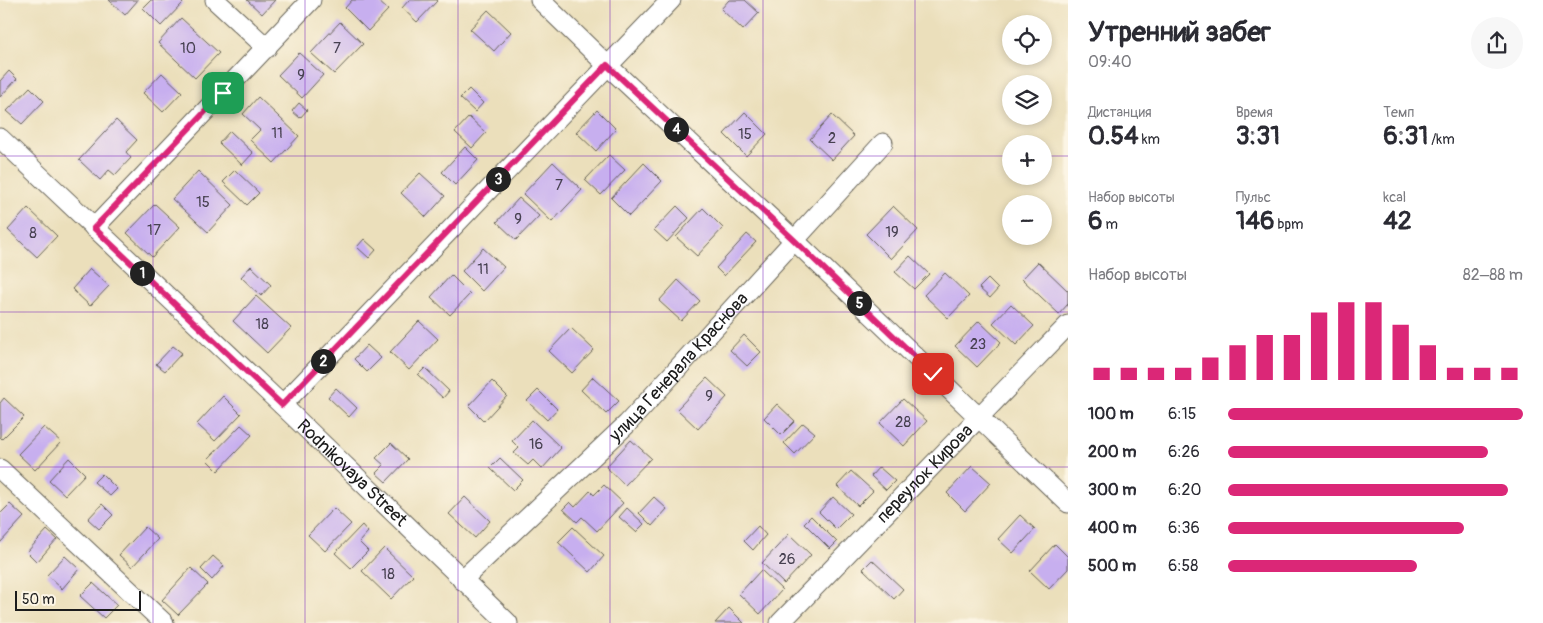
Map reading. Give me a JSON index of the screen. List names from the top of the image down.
{
  "streets": {
    "street": ["улица Генерала Краснова", "Rodnikovaya Street", "переулок Кирова"]
  },
  "crossings": [
    ["улица Генерала Краснова", "Rodnikovaya Street"]
  ],
  "house_numbers": [
    "10",
    "7",
    "9",
    "11",
    "15",
    "2",
    "7",
    "15",
    "9",
    "17",
    "19",
    "8",
    "11",
    "18",
    "23",
    "9",
    "28",
    "16",
    "26",
    "18"
  ],
  "scale_bar": "50 m",
  "page": {
    "heading": ["Утренний забег", "09:40"],
    "map_buttons": ["+", "−"],
    "stats": [
      ["Дистанция", "0.54 km"],
      ["Время", "3:31"],
      ["Темп", "6:31 /km"],
      ["Набор высоты", "6 m"],
      ["Пульс", "146 bpm"],
      ["kcal", "42"]
    ],
    "pins": [
      "4",
      "3",
      "1",
      "5",
      "2"
    ],
    "chart": ["Набор высоты", "82–88 m"],
    "list": [
      {
        "name": "100 m",
        "note": "6:15"
      },
      {
        "name": "200 m",
        "note": "6:26"
      },
      {
        "name": "300 m",
        "note": "6:20"
      },
      {
        "name": "400 m",
        "note": "6:36"
      },
      {
        "name": "500 m",
        "note": "6:58"
      }
    ],
    "scale": "50 m"
  }
}
